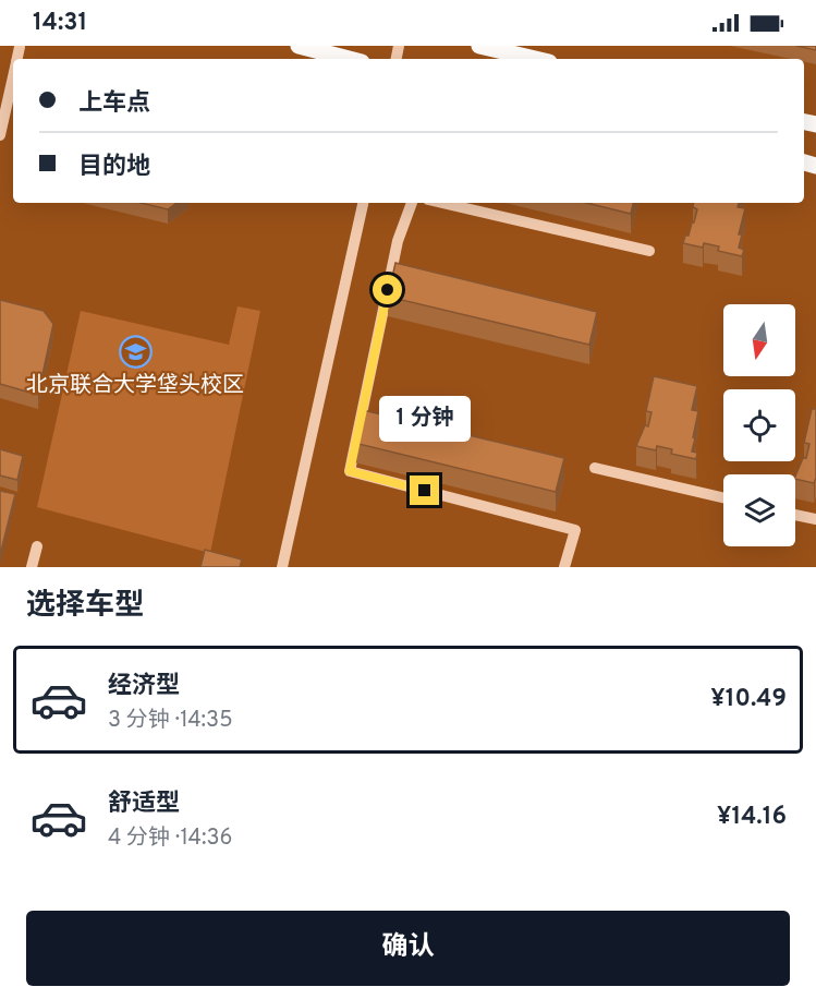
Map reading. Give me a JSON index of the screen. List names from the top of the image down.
{
  "places": {
    "school or university": ["北京联合大学垡头校区"]
  },
  "north": "bottom",
  "page": {
    "status": "14:31",
    "banner": ["上车点", "目的地"],
    "bubble": "1 分钟",
    "heading": "选择车型",
    "list": [
      {
        "name": "经济型",
        "note": "3 分钟 · 14:35",
        "value": "¥10.49"
      },
      {
        "name": "舒适型",
        "note": "4 分钟 · 14:36",
        "value": "¥14.16"
      }
    ],
    "buttons": "确认"
  }
}
